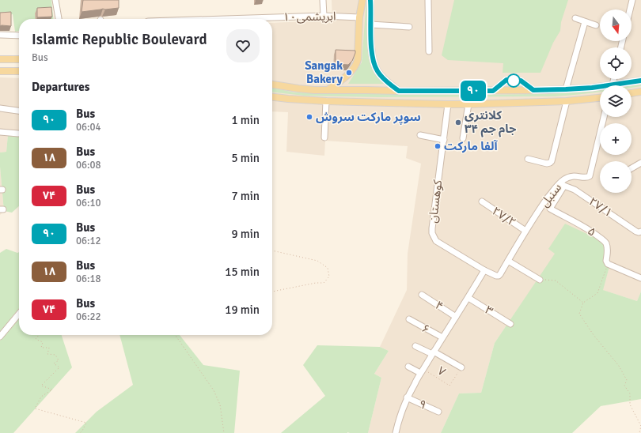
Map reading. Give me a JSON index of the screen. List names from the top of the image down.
{
  "streets": {
    "street": [
      "ابریشمی۱۰",
      "سنبل",
      "کوهستان",
      "۲۷/۱",
      "۲۷/۲",
      "۵",
      "۴",
      "۳",
      "۶",
      "۹"
    ],
    "path": ["۷"]
  },
  "crossings": [
    ["سنبل", "کوهستان"],
    ["سنبل", "۲۷/۱"],
    ["سنبل", "۲۷/۲"],
    ["۲۷/۱", "۵"]
  ],
  "places": [
    "Sangak Bakery",
    "سوپر مارکت سروش",
    "کلانتری ۳۴ جام جم",
    "آلفا مارکت"
  ],
  "lines": ["bus line ۹۰"],
  "north": "bottom",
  "page": {
    "on_map": "۹۰",
    "map_buttons": ["+", "−"],
    "heading": [
      ["Islamic Republic Boulevard", "Bus"],
      "Departures"
    ],
    "list": [
      {
        "mark": "۹۰",
        "name": "Bus",
        "note": "06:04",
        "value": "1 min"
      },
      {
        "mark": "۱۸",
        "name": "Bus",
        "note": "06:08",
        "value": "5 min"
      },
      {
        "mark": "۷۴",
        "name": "Bus",
        "note": "06:10",
        "value": "7 min"
      },
      {
        "mark": "۹۰",
        "name": "Bus",
        "note": "06:12",
        "value": "9 min"
      },
      {
        "mark": "۱۸",
        "name": "Bus",
        "note": "06:18",
        "value": "15 min"
      },
      {
        "mark": "۷۴",
        "name": "Bus",
        "note": "06:22",
        "value": "19 min"
      }
    ]
  }
}
